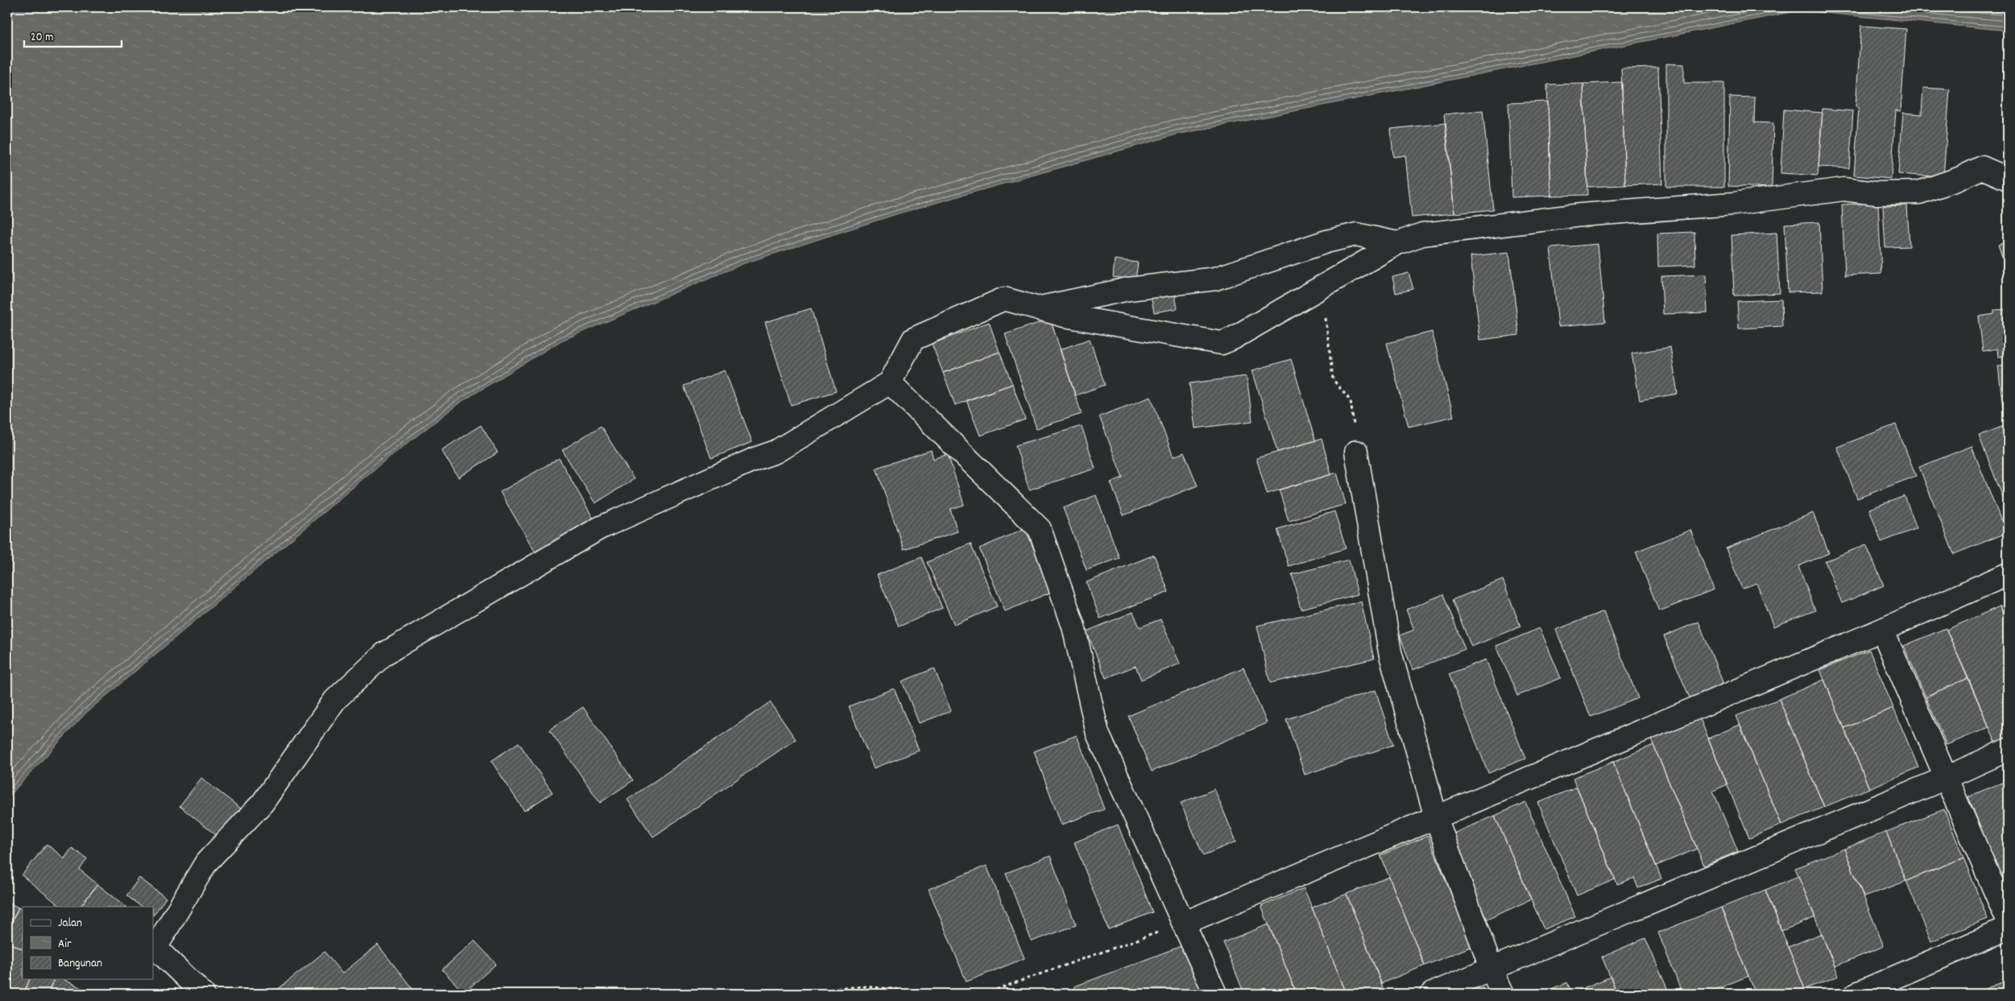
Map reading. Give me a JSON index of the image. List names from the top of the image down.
{
  "legend": ["Jalan", "Air", "Bangunan"],
  "scale_bar": "20 m"
}
